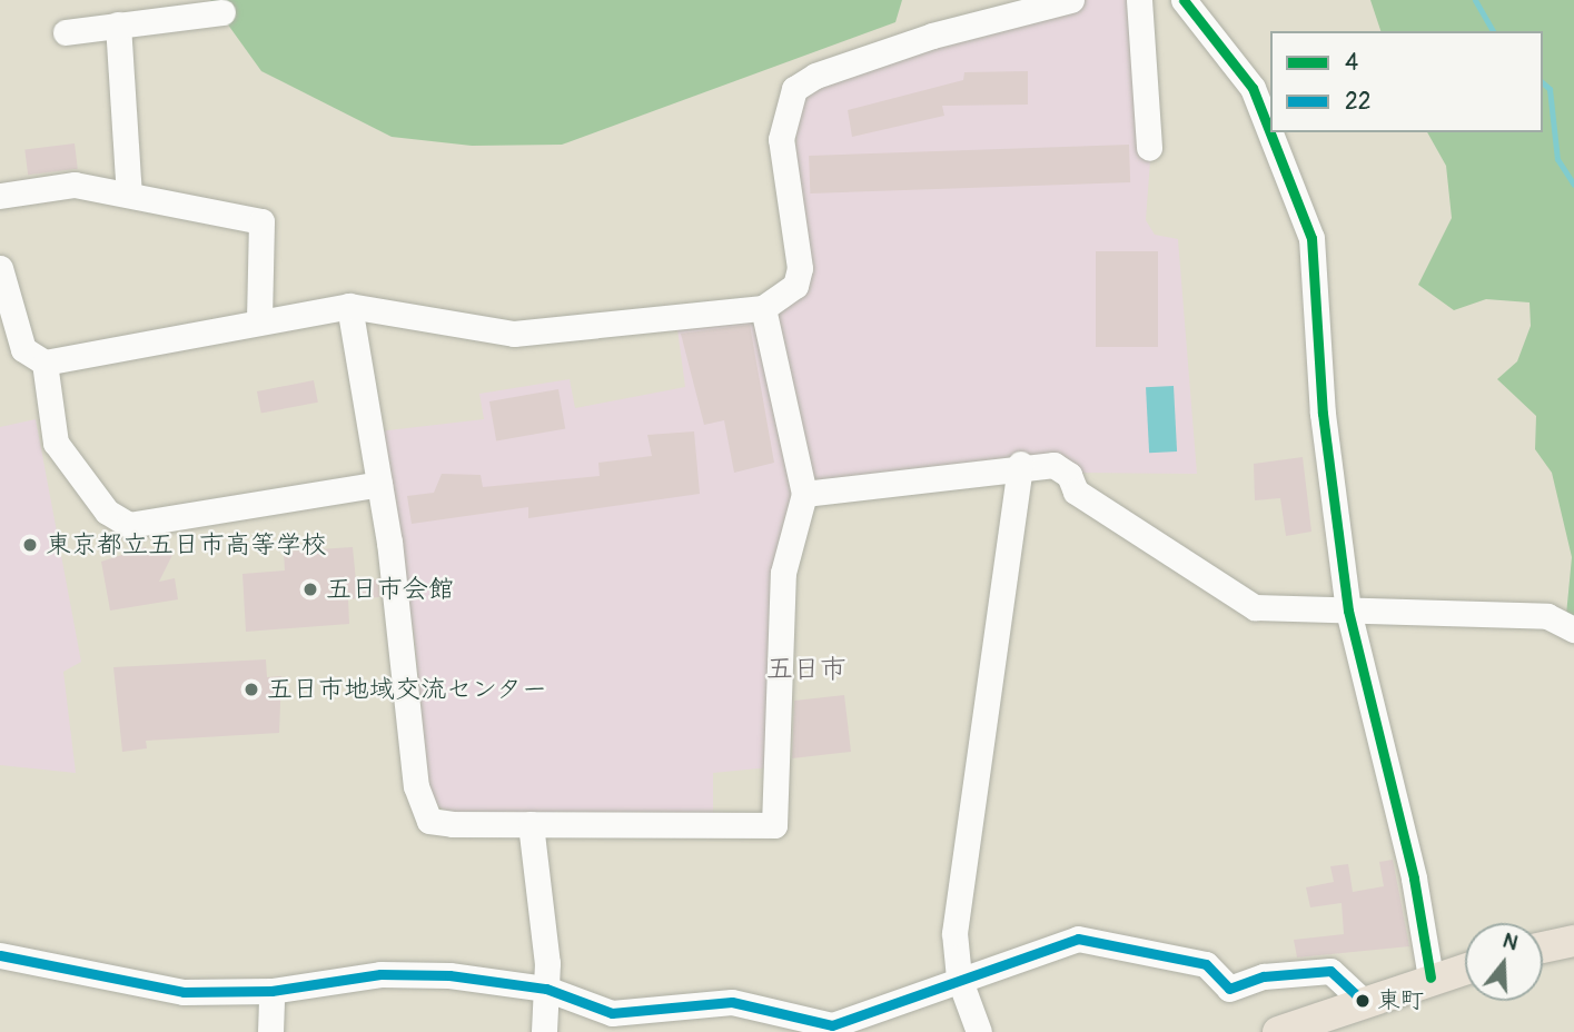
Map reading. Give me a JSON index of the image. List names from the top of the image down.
{
  "districts": ["五日市"],
  "places": [
    "東京都立五日市高等学校",
    "五日市会館",
    "五日市地域交流センター",
    "東町"
  ],
  "lines": ["transit line 4", "transit line 22"],
  "legend": ["4", "22"],
  "north": "top"
}
